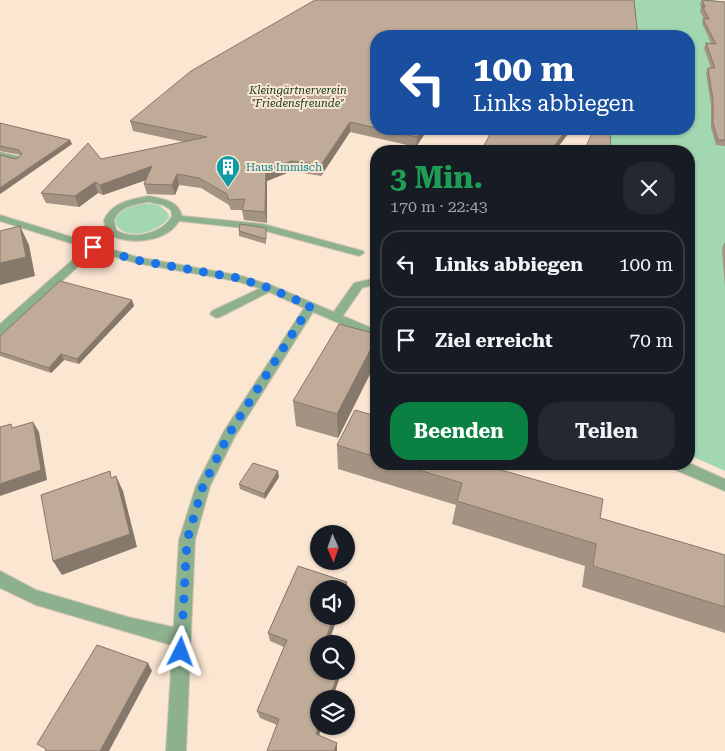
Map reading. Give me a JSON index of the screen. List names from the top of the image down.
{
  "parks": ["Kleingärtnerverein \"Friedensfreunde\""],
  "places": {
    "building": ["Haus Immisch"]
  },
  "north": "bottom",
  "page": {
    "turn": ["100 m", "Links abbiegen"],
    "heading": ["3 Min.", "170 m · 22:43"],
    "list": [
      {
        "name": "Links abbiegen",
        "value": "100 m"
      },
      {
        "name": "Ziel erreicht",
        "value": "70 m"
      }
    ],
    "buttons": ["Beenden", "Teilen"]
  }
}
